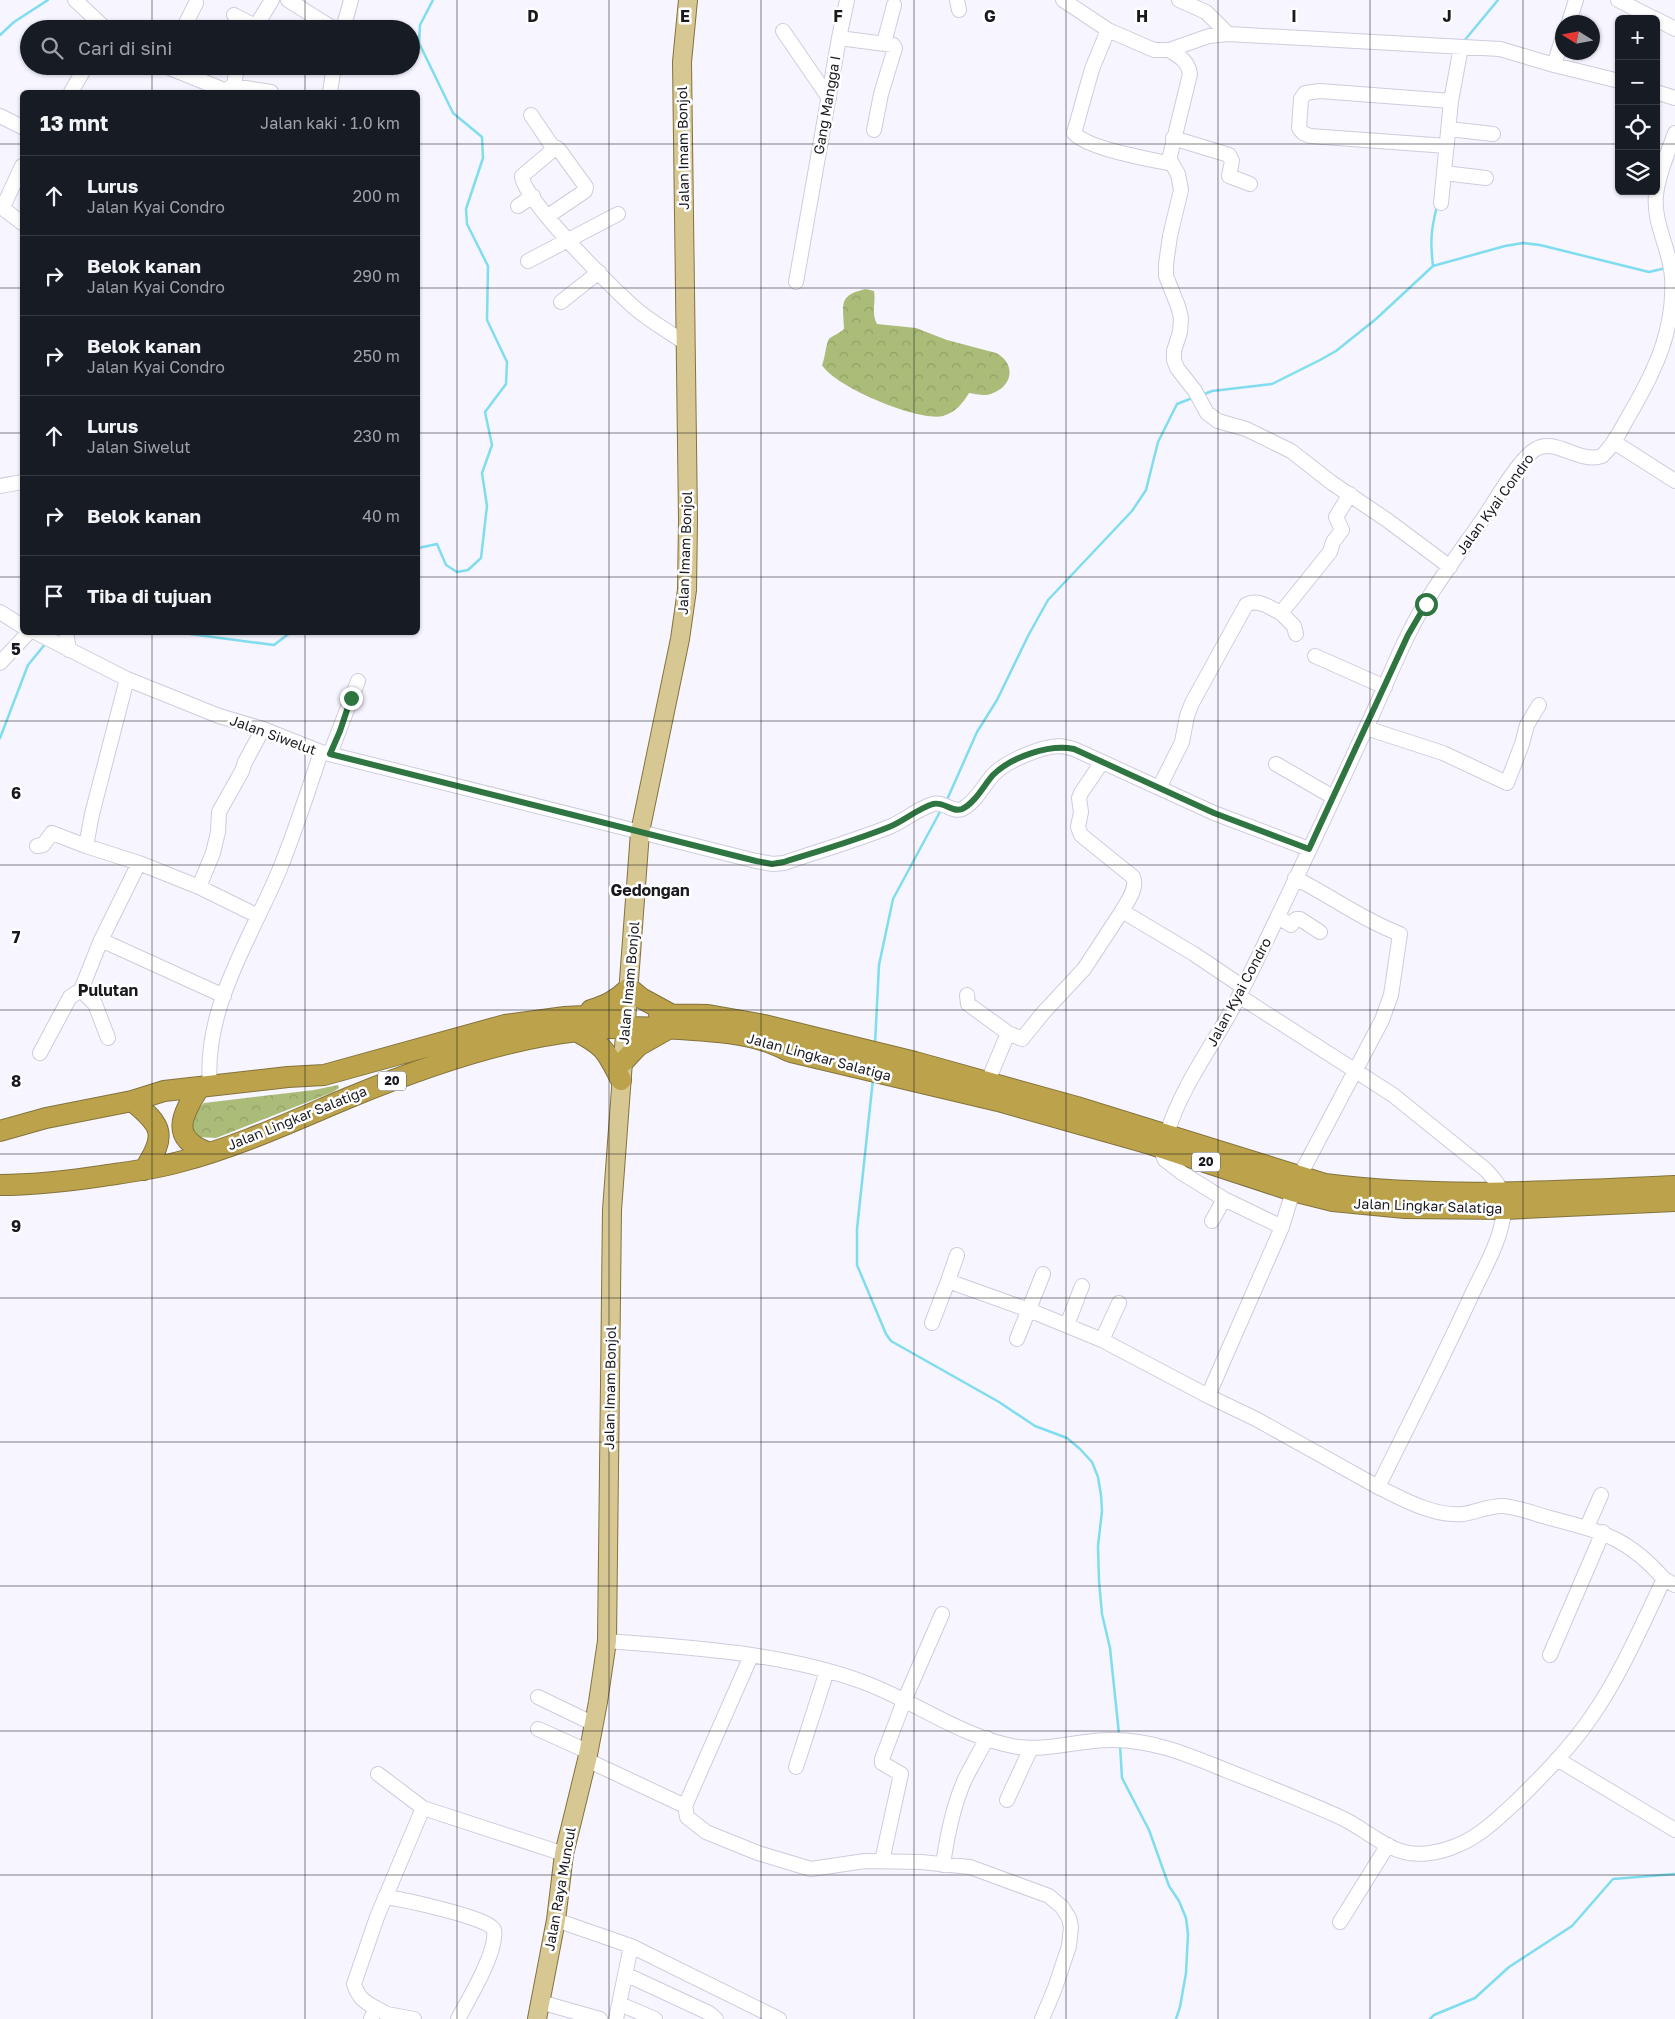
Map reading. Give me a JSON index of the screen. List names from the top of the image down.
{
  "streets": {
    "highway": ["Jalan Lingkar Salatiga", "20"],
    "main road": ["Jalan Imam Bonjol", "Jalan Raya Muncul"],
    "street": ["Gang Mangga I", "Jalan Kyai Condro", "Jalan Siwelut"]
  },
  "crossings": [
    ["Jalan Imam Bonjol", "Jalan Siwelut"],
    ["Jalan Imam Bonjol", "Jalan Lingkar Salatiga"],
    ["Jalan Imam Bonjol", "Jalan Raya Muncul"],
    ["Jalan Kyai Condro", "Jalan Lingkar Salatiga"]
  ],
  "districts": ["Gedongan", "Pulutan"],
  "north": "left",
  "page": {
    "map_buttons": ["+", "−"],
    "search": "Cari di sini",
    "heading": ["13 mnt", "Jalan kaki · 1.0 km"],
    "list": [
      ["Lurus", "Jalan Kyai Condro", "200 m"],
      ["Belok kanan", "Jalan Kyai Condro", "290 m"],
      ["Belok kanan", "Jalan Kyai Condro", "250 m"],
      ["Lurus", "Jalan Siwelut", "230 m"],
      ["Belok kanan", "40 m"],
      "Tiba di tujuan"
    ]
  },
  "grid": {
    "columns": [
      "D",
      "E",
      "F",
      "G",
      "H",
      "I",
      "J"
    ],
    "rows": [
      "5",
      "6",
      "7",
      "8",
      "9"
    ]
  }
}
